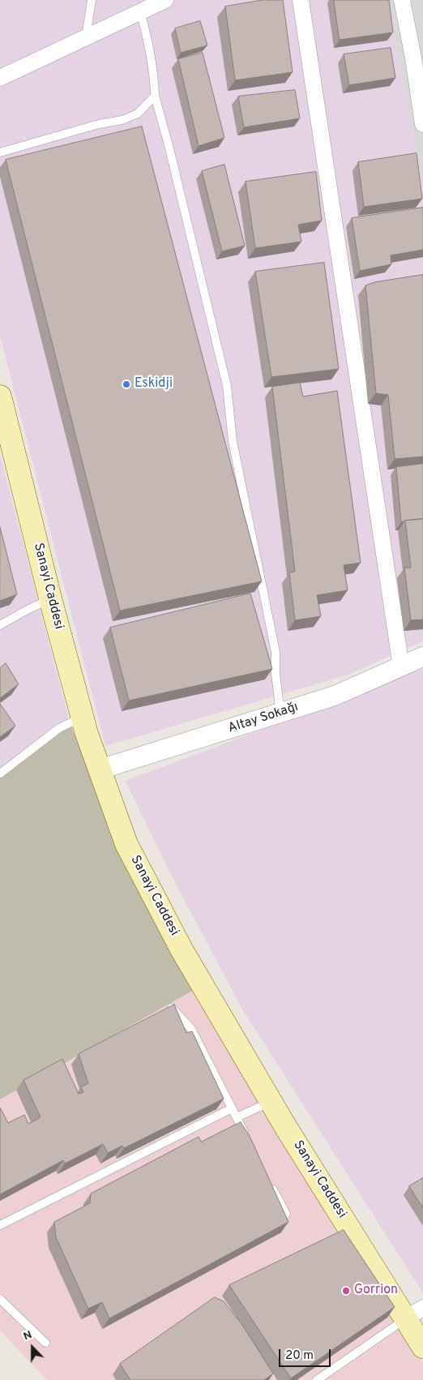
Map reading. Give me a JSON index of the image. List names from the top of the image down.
{
  "streets": {
    "main road": ["Sanayi Caddesi"],
    "street": ["Altay Sokağı"]
  },
  "crossings": [
    ["Sanayi Caddesi", "Altay Sokağı"]
  ],
  "places": ["Eskidji", "Gorrion"],
  "scale_bar": "20 m",
  "north": "top"
}
